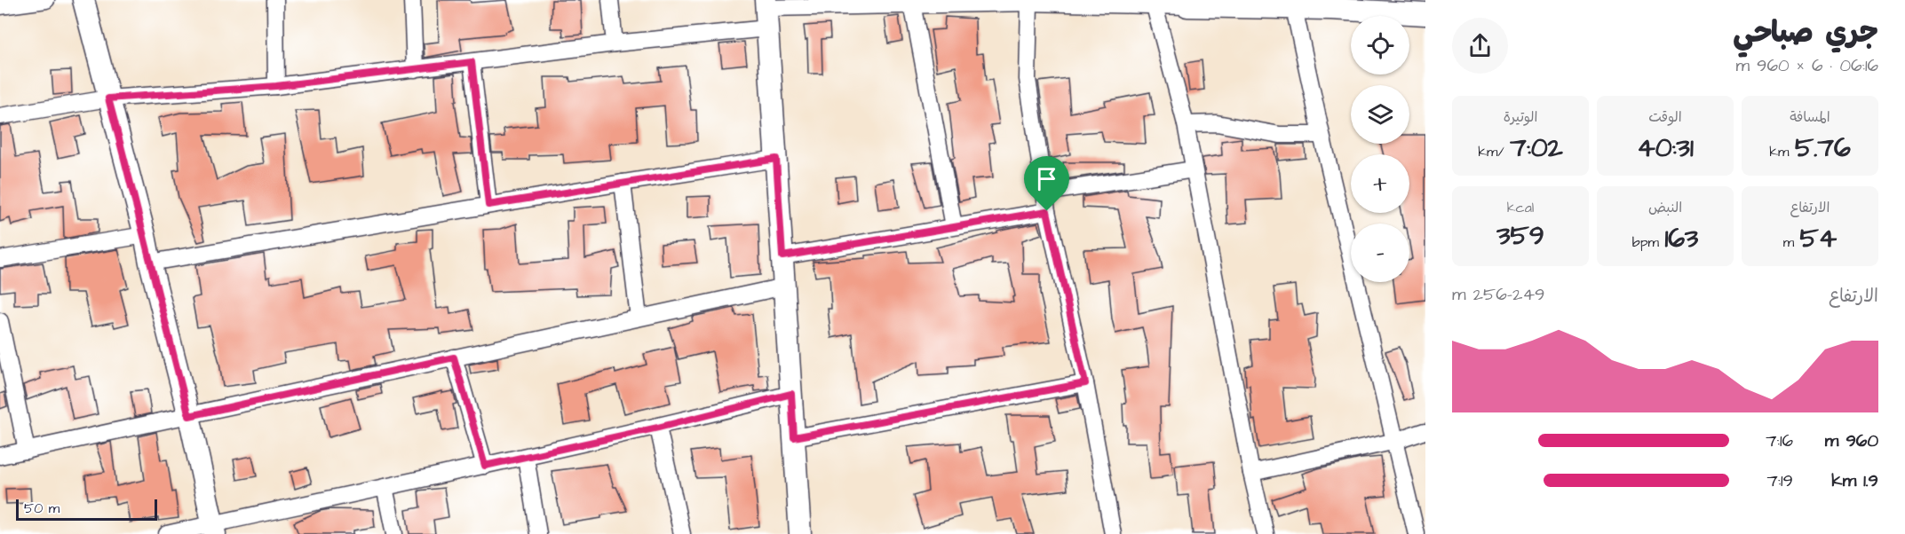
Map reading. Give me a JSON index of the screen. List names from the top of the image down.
{
  "scale_bar": "50 m",
  "page": {
    "heading": ["جري صباحي", "06:16 · 6 × 960 m"],
    "map_buttons": ["+", "−"],
    "stats": [
      ["المسافة", "5.76 km"],
      ["الوقت", "40:31"],
      ["الوتيرة", "7:02 /km"],
      ["الارتفاع", "54 m"],
      ["النبض", "163 bpm"],
      ["kcal", "359"]
    ],
    "chart": ["الارتفاع", "249–256 m"],
    "list": [
      {
        "name": "960 m",
        "note": "7:16"
      },
      {
        "name": "1.9 km",
        "note": "7:19"
      }
    ],
    "scale": "50 m"
  }
}
